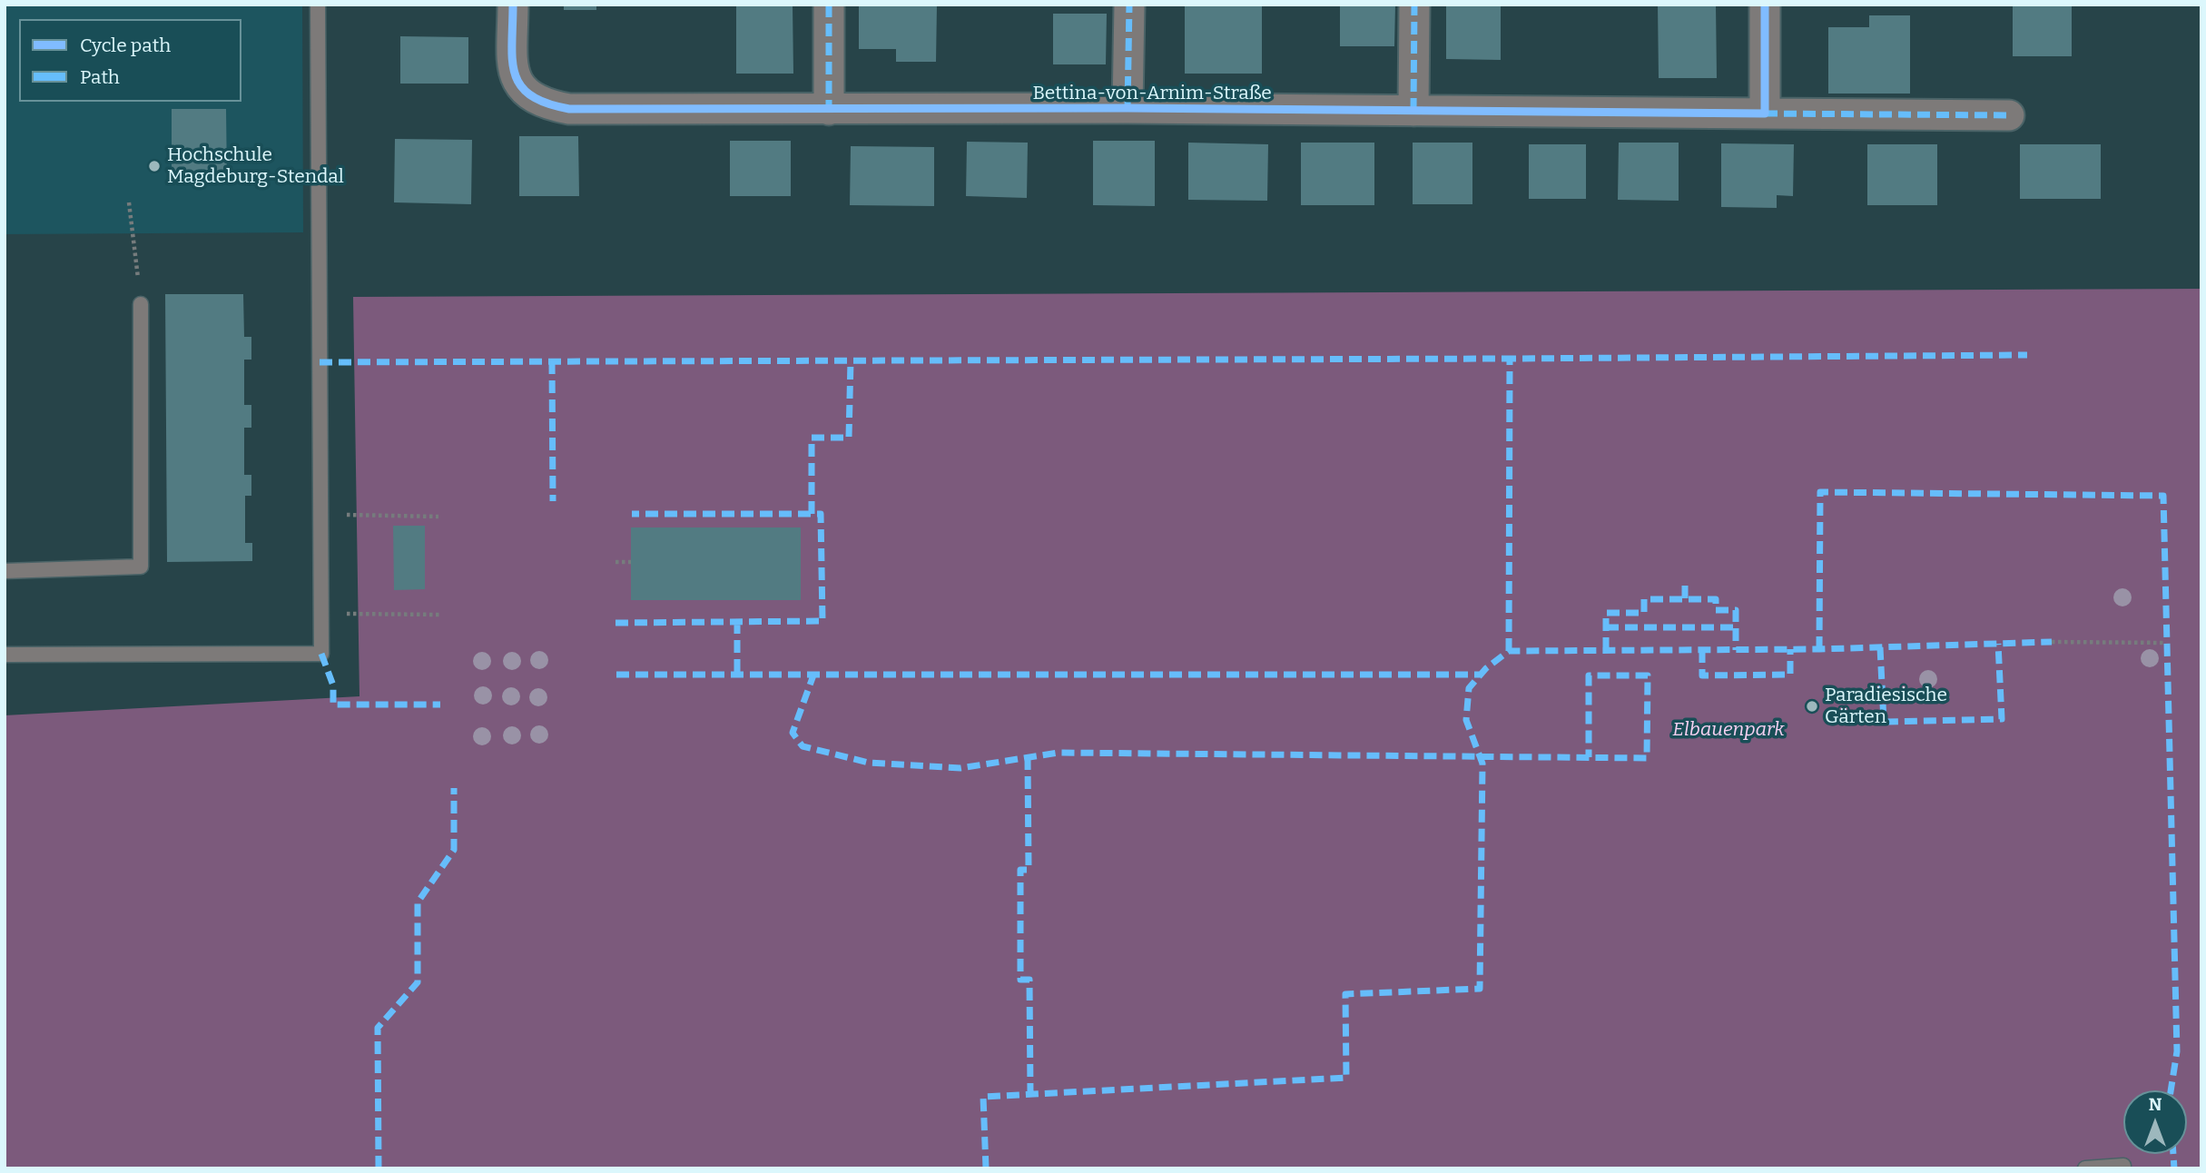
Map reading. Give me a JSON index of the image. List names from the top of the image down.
{
  "streets": {
    "street": ["Bettina-von-Arnim-Straße"]
  },
  "parks": ["Elbauenpark"],
  "places": ["Hochschule Magdeburg-Stendal", "Paradiesische Gärten"],
  "legend": ["Cycle path", "Path"],
  "north": "top"
}
